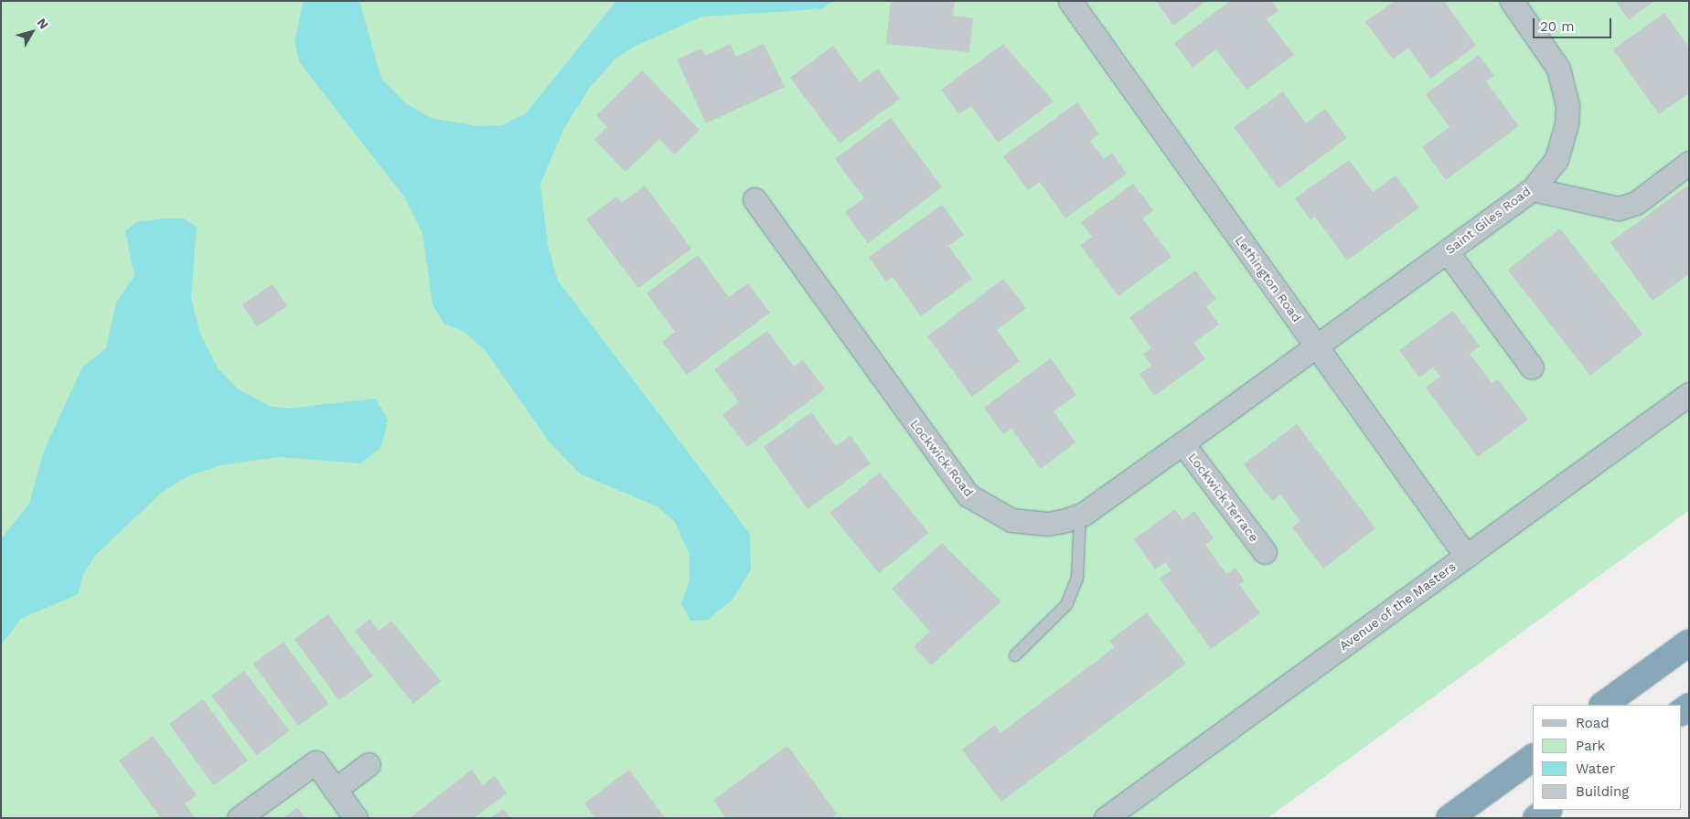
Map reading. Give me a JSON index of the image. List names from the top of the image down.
{
  "streets": {
    "street": [
      "Saint Giles Road",
      "Lethington Road",
      "Lockwick Road",
      "Lockwick Terrace",
      "Avenue of the Masters"
    ]
  },
  "crossings": [
    ["Saint Giles Road", "Lethington Road"],
    ["Saint Giles Road", "Lockwick Road"],
    ["Lethington Road", "Lockwick Road"],
    ["Lethington Road", "Avenue of the Masters"],
    ["Lockwick Road", "Lockwick Terrace"]
  ],
  "legend": [
    "Road",
    "Park",
    "Water",
    "Building"
  ],
  "scale_bar": "20 m",
  "north": "top right"
}
